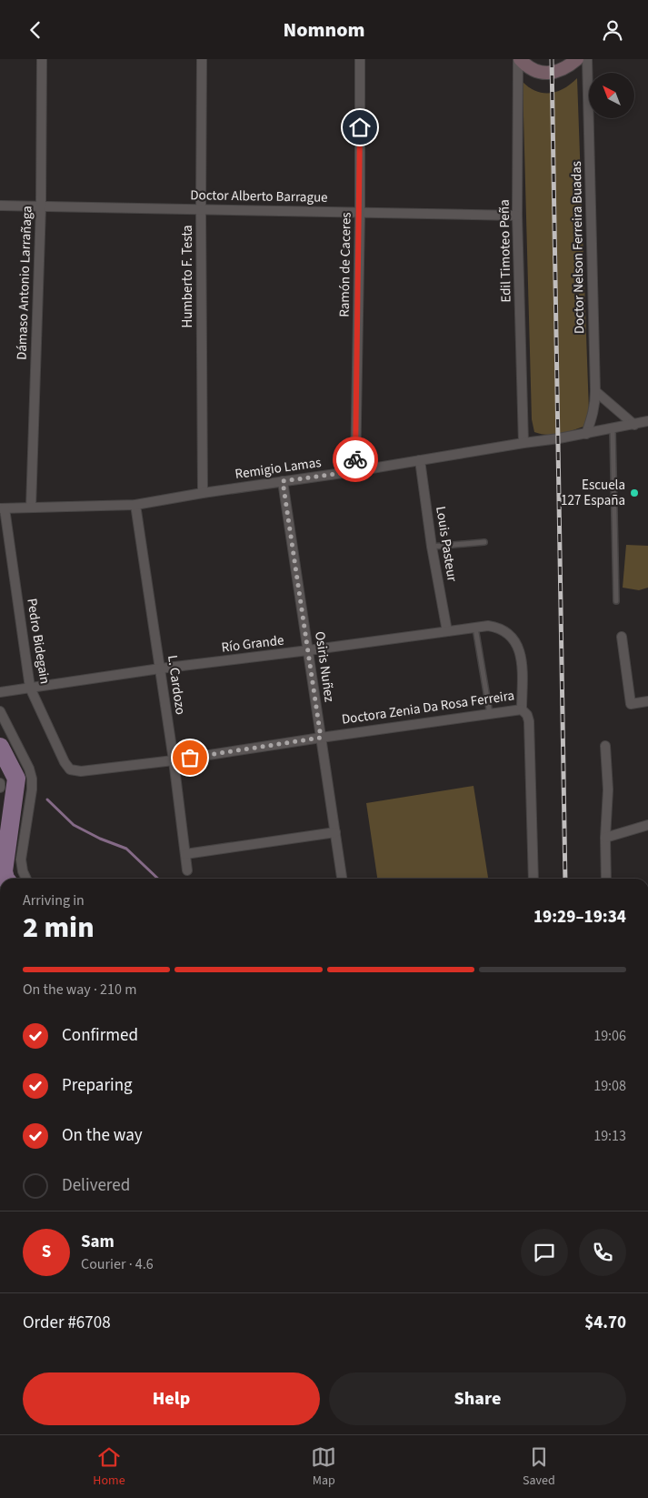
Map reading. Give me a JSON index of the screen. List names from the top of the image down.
{
  "streets": {
    "street": [
      "Doctor Alberto Barrague",
      "Doctor Nelson Ferreira Buadas",
      "Edil Timoteo Peña",
      "Ramón de Caceres",
      "Humberto F. Testa",
      "Dámaso Antonio Larrañaga",
      "Remigio Lamas",
      "Louis Pasteur",
      "Pedro Bidegain",
      "Río Grande",
      "Osiris Nuñez",
      "L. Cardozo",
      "Doctora Zenia Da Rosa Ferreira"
    ]
  },
  "crossings": [
    ["Doctor Alberto Barrague", "Edil Timoteo Peña"],
    ["Doctor Alberto Barrague", "Ramón de Caceres"],
    ["Doctor Alberto Barrague", "Humberto F. Testa"],
    ["Doctor Alberto Barrague", "Dámaso Antonio Larrañaga"],
    ["Doctor Nelson Ferreira Buadas", "Remigio Lamas"],
    ["Edil Timoteo Peña", "Remigio Lamas"],
    ["Ramón de Caceres", "Remigio Lamas"],
    ["Humberto F. Testa", "Remigio Lamas"],
    ["Dámaso Antonio Larrañaga", "Remigio Lamas"],
    ["Remigio Lamas", "Louis Pasteur"],
    ["Remigio Lamas", "Pedro Bidegain"],
    ["Remigio Lamas", "Osiris Nuñez"],
    ["Remigio Lamas", "L. Cardozo"],
    ["Louis Pasteur", "Río Grande"],
    ["Pedro Bidegain", "Río Grande"],
    ["Pedro Bidegain", "Doctora Zenia Da Rosa Ferreira"],
    ["Río Grande", "Osiris Nuñez"],
    ["Río Grande", "L. Cardozo"],
    ["Río Grande", "Doctora Zenia Da Rosa Ferreira"],
    ["Osiris Nuñez", "Doctora Zenia Da Rosa Ferreira"],
    ["L. Cardozo", "Doctora Zenia Da Rosa Ferreira"]
  ],
  "places": ["Escuela 127 España"],
  "north": "top left",
  "page": {
    "header": "Nomnom",
    "heading": ["2 min", "Arriving in", "19:29–19:34"],
    "panel": [
      "Sam",
      "Courier · 4.6",
      "Order #6708",
      "$4.70"
    ],
    "bar": "On the way · 210 m",
    "list": [
      ["Confirmed", "19:06"],
      ["Preparing", "19:08"],
      ["On the way", "19:13"],
      "Delivered"
    ],
    "round": "S",
    "buttons": ["Help", "Share"],
    "tabs": ["Home", "Map", "Saved"]
  }
}
